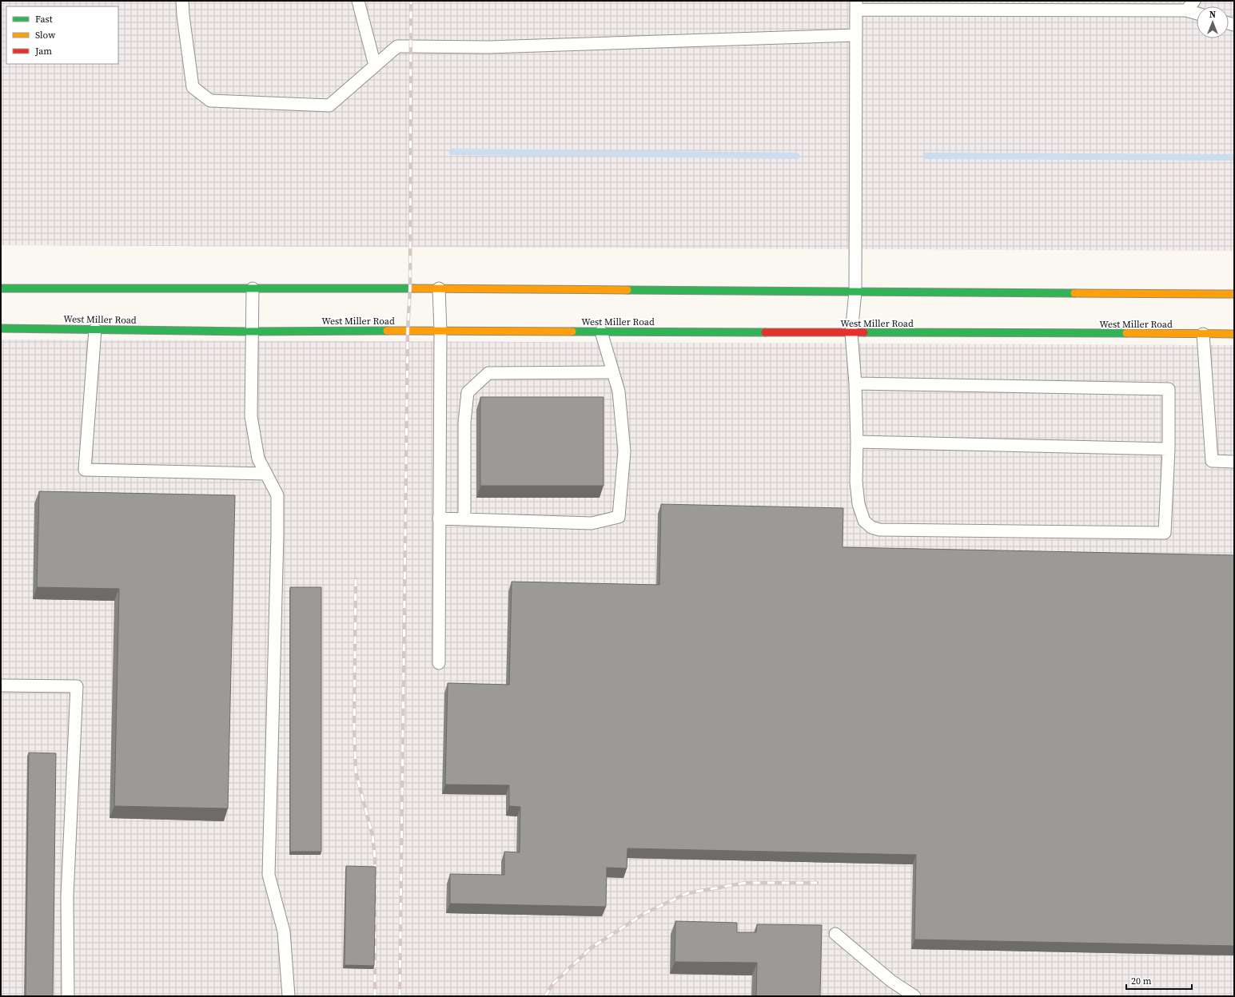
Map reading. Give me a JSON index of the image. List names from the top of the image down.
{
  "streets": {
    "main road": ["West Miller Road"]
  },
  "legend": ["Fast", "Slow", "Jam"],
  "scale_bar": "20 m",
  "north": "top"
}
